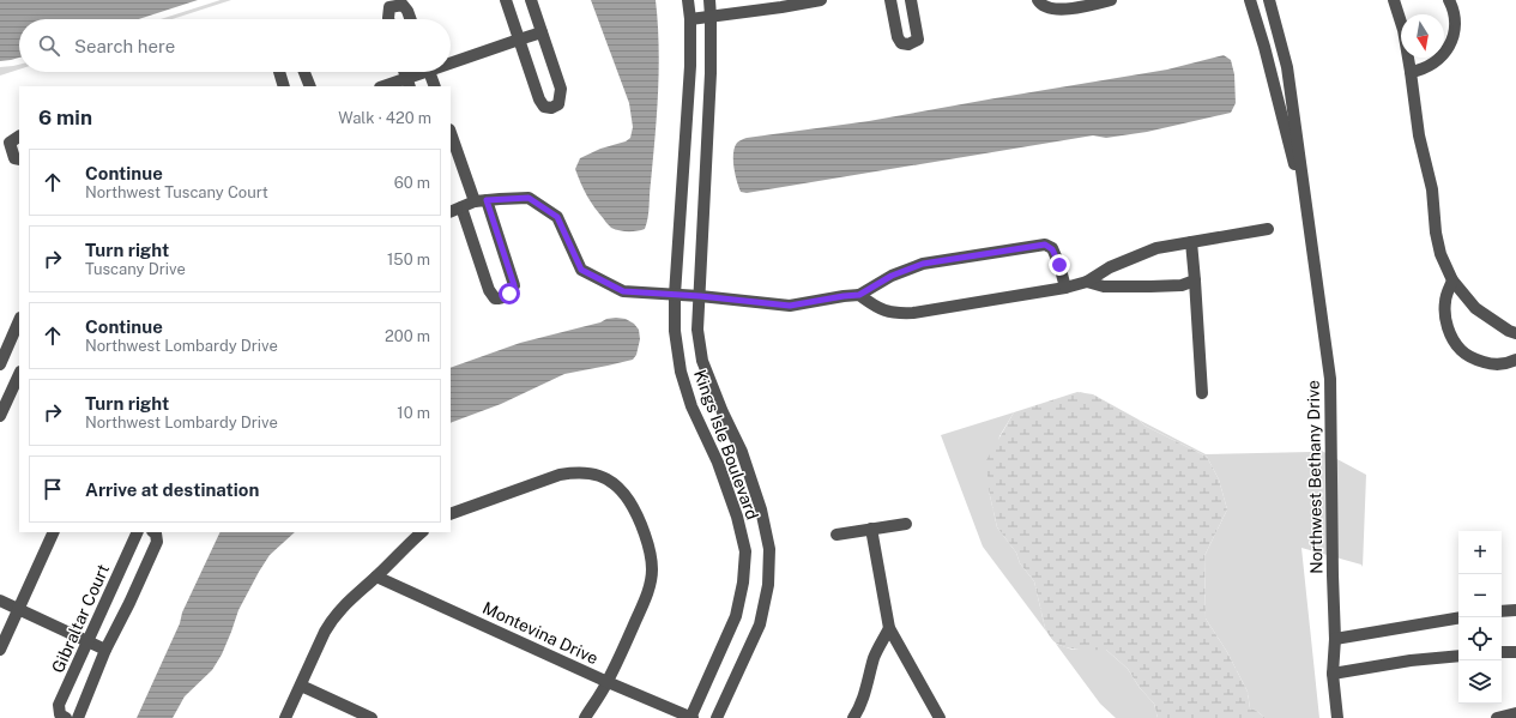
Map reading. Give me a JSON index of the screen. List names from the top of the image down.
{
  "streets": {
    "street": [
      "Kings Isle Boulevard",
      "Northwest Bethany Drive",
      "Gibraltar Court",
      "Montevina Drive"
    ]
  },
  "crossings": [
    ["Kings Isle Boulevard", "Montevina Drive"]
  ],
  "north": "bottom",
  "page": {
    "search": "Search here",
    "heading": ["6 min", "Walk · 420 m"],
    "list": [
      ["Continue", "Northwest Tuscany Court", "60 m"],
      ["Turn right", "Tuscany Drive", "150 m"],
      ["Continue", "Northwest Lombardy Drive", "200 m"],
      ["Turn right", "Northwest Lombardy Drive", "10 m"],
      "Arrive at destination"
    ],
    "map_buttons": ["+", "−"]
  }
}
